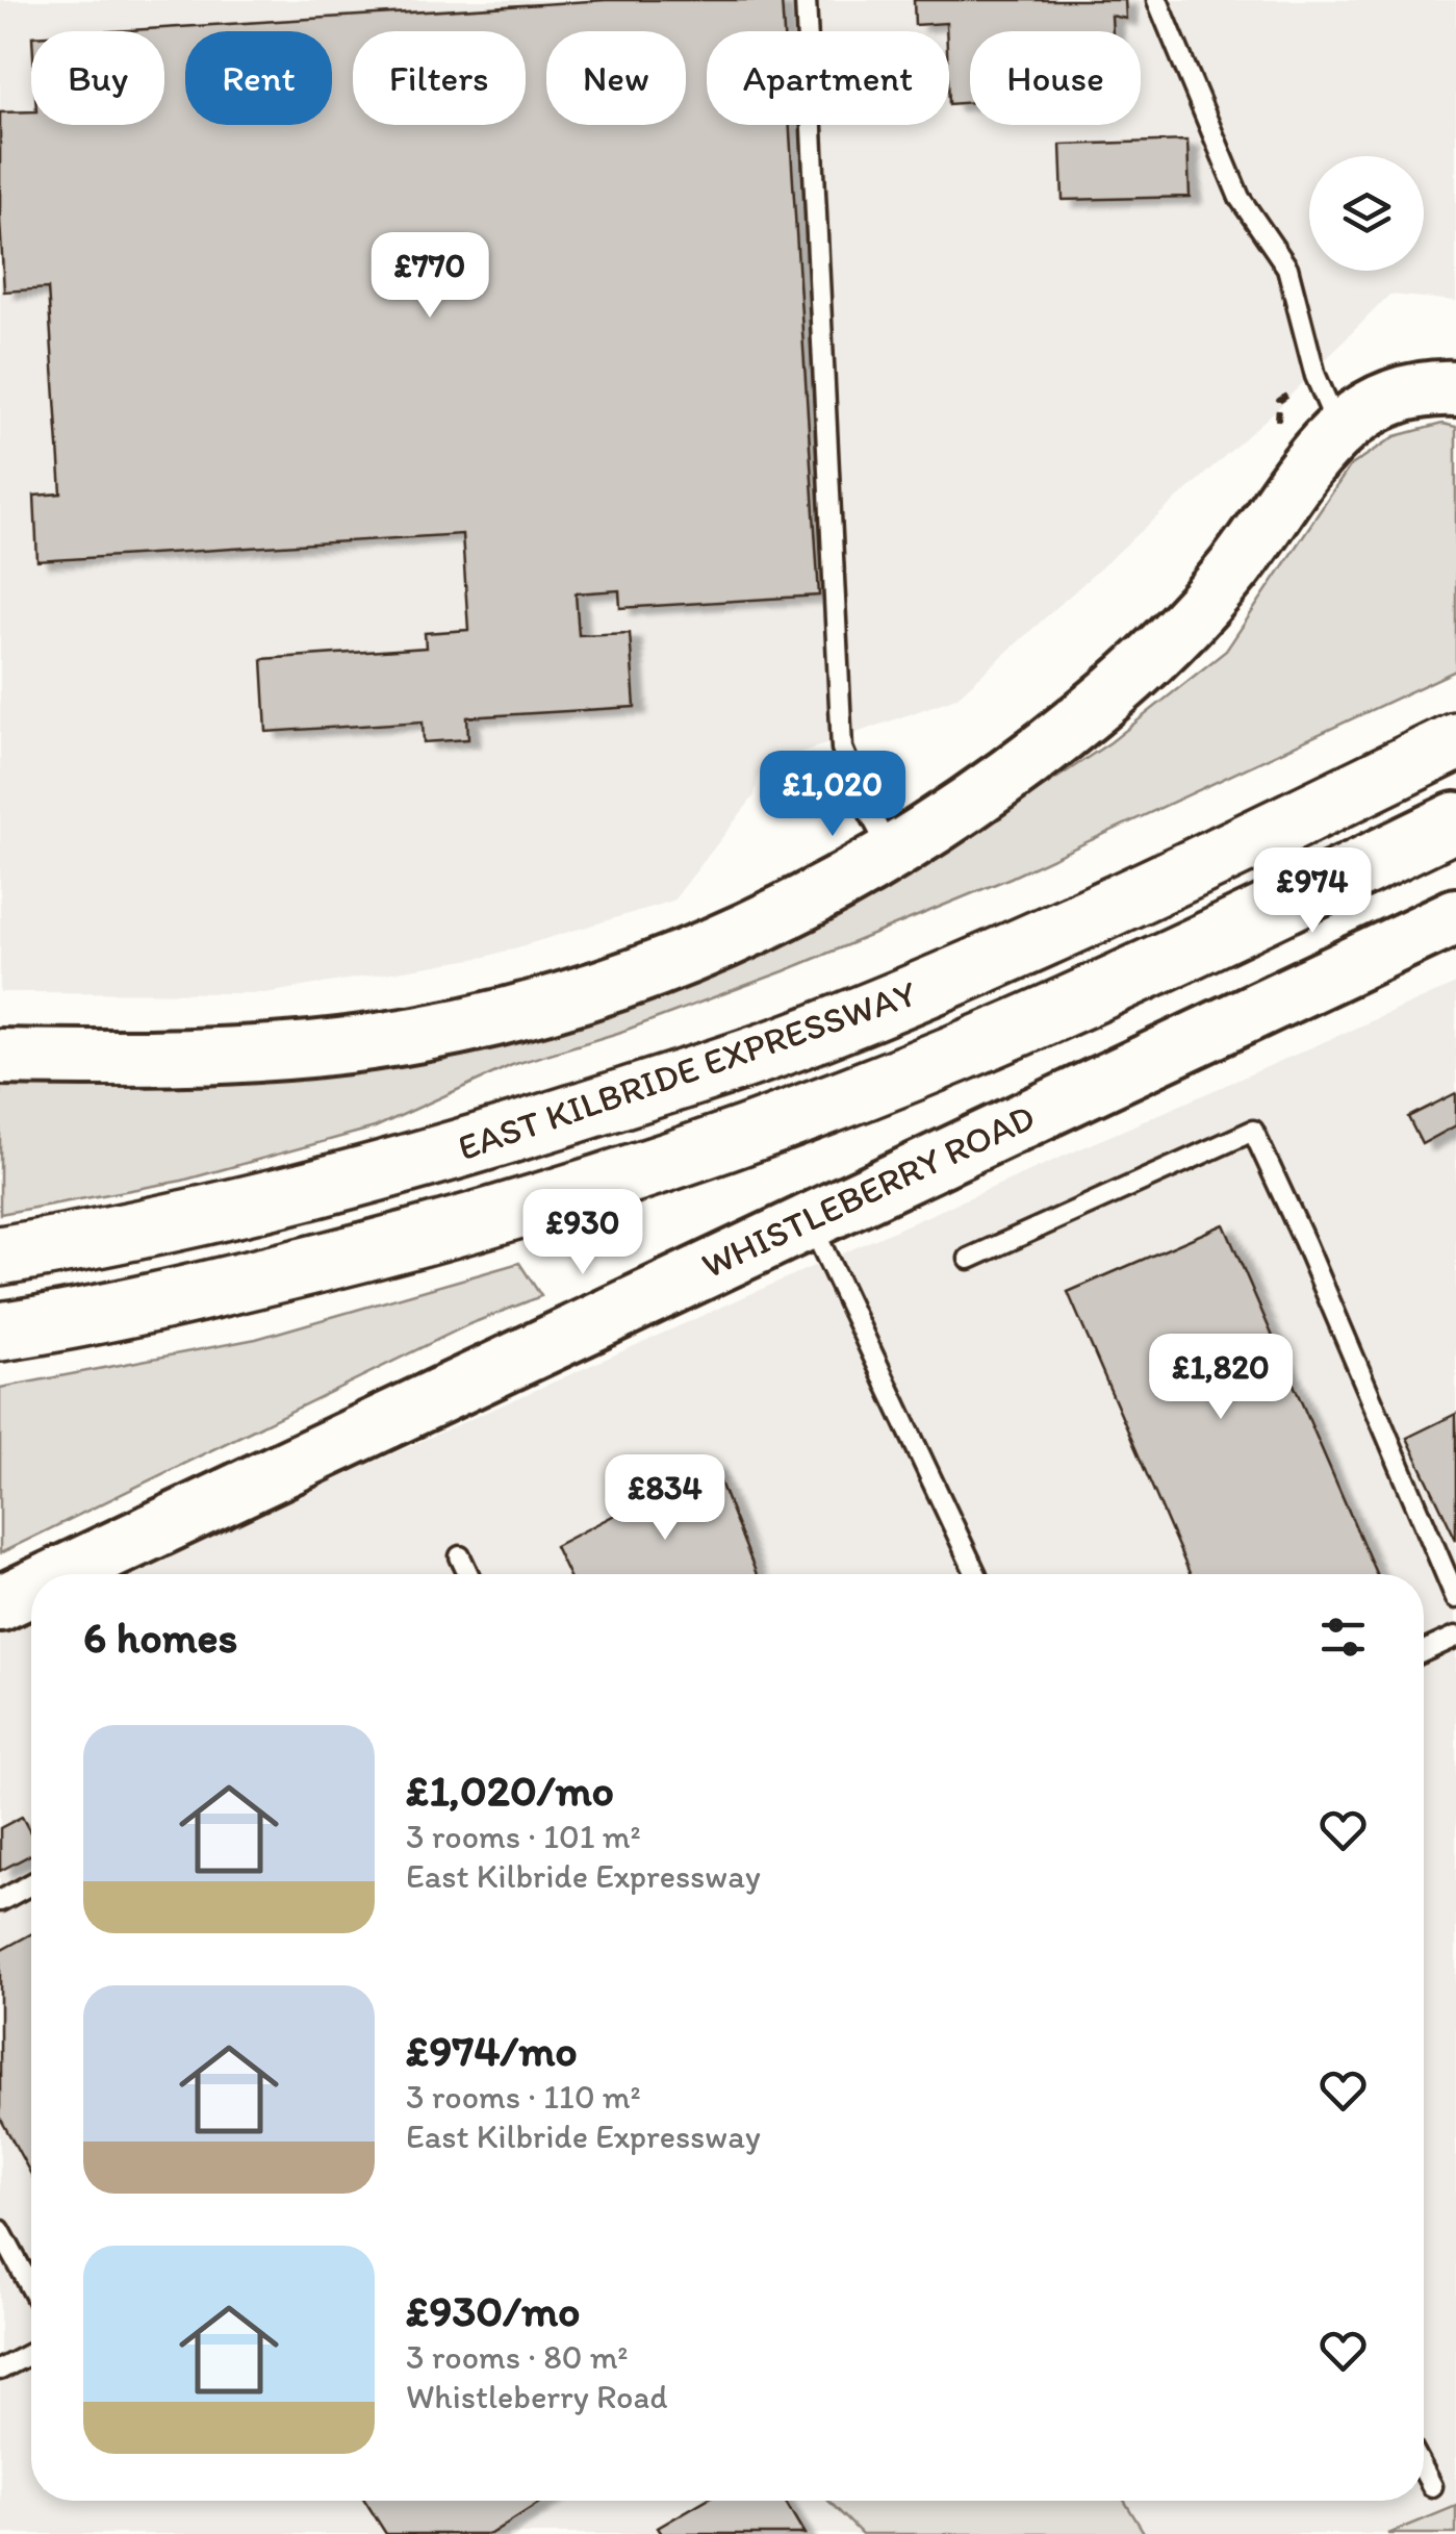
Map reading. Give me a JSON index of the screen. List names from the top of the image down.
{
  "streets": {
    "highway": ["EAST KILBRIDE EXPRESSWAY"],
    "street": ["WHISTLEBERRY ROAD"]
  },
  "page": {
    "chip": [
      "Buy",
      "Rent",
      "Filters",
      "New",
      "Apartment",
      "House"
    ],
    "price": [
      "£770",
      "£1,020",
      "£974",
      "£930",
      "£1,820",
      "£834"
    ],
    "heading": "6 homes",
    "list": [
      {
        "name": "£1,020/mo",
        "note": "3 rooms · 101 m² · East Kilbride Expressway"
      },
      {
        "name": "£974/mo",
        "note": "3 rooms · 110 m² · East Kilbride Expressway"
      },
      {
        "name": "£930/mo",
        "note": "3 rooms · 80 m² · Whistleberry Road"
      }
    ]
  }
}
